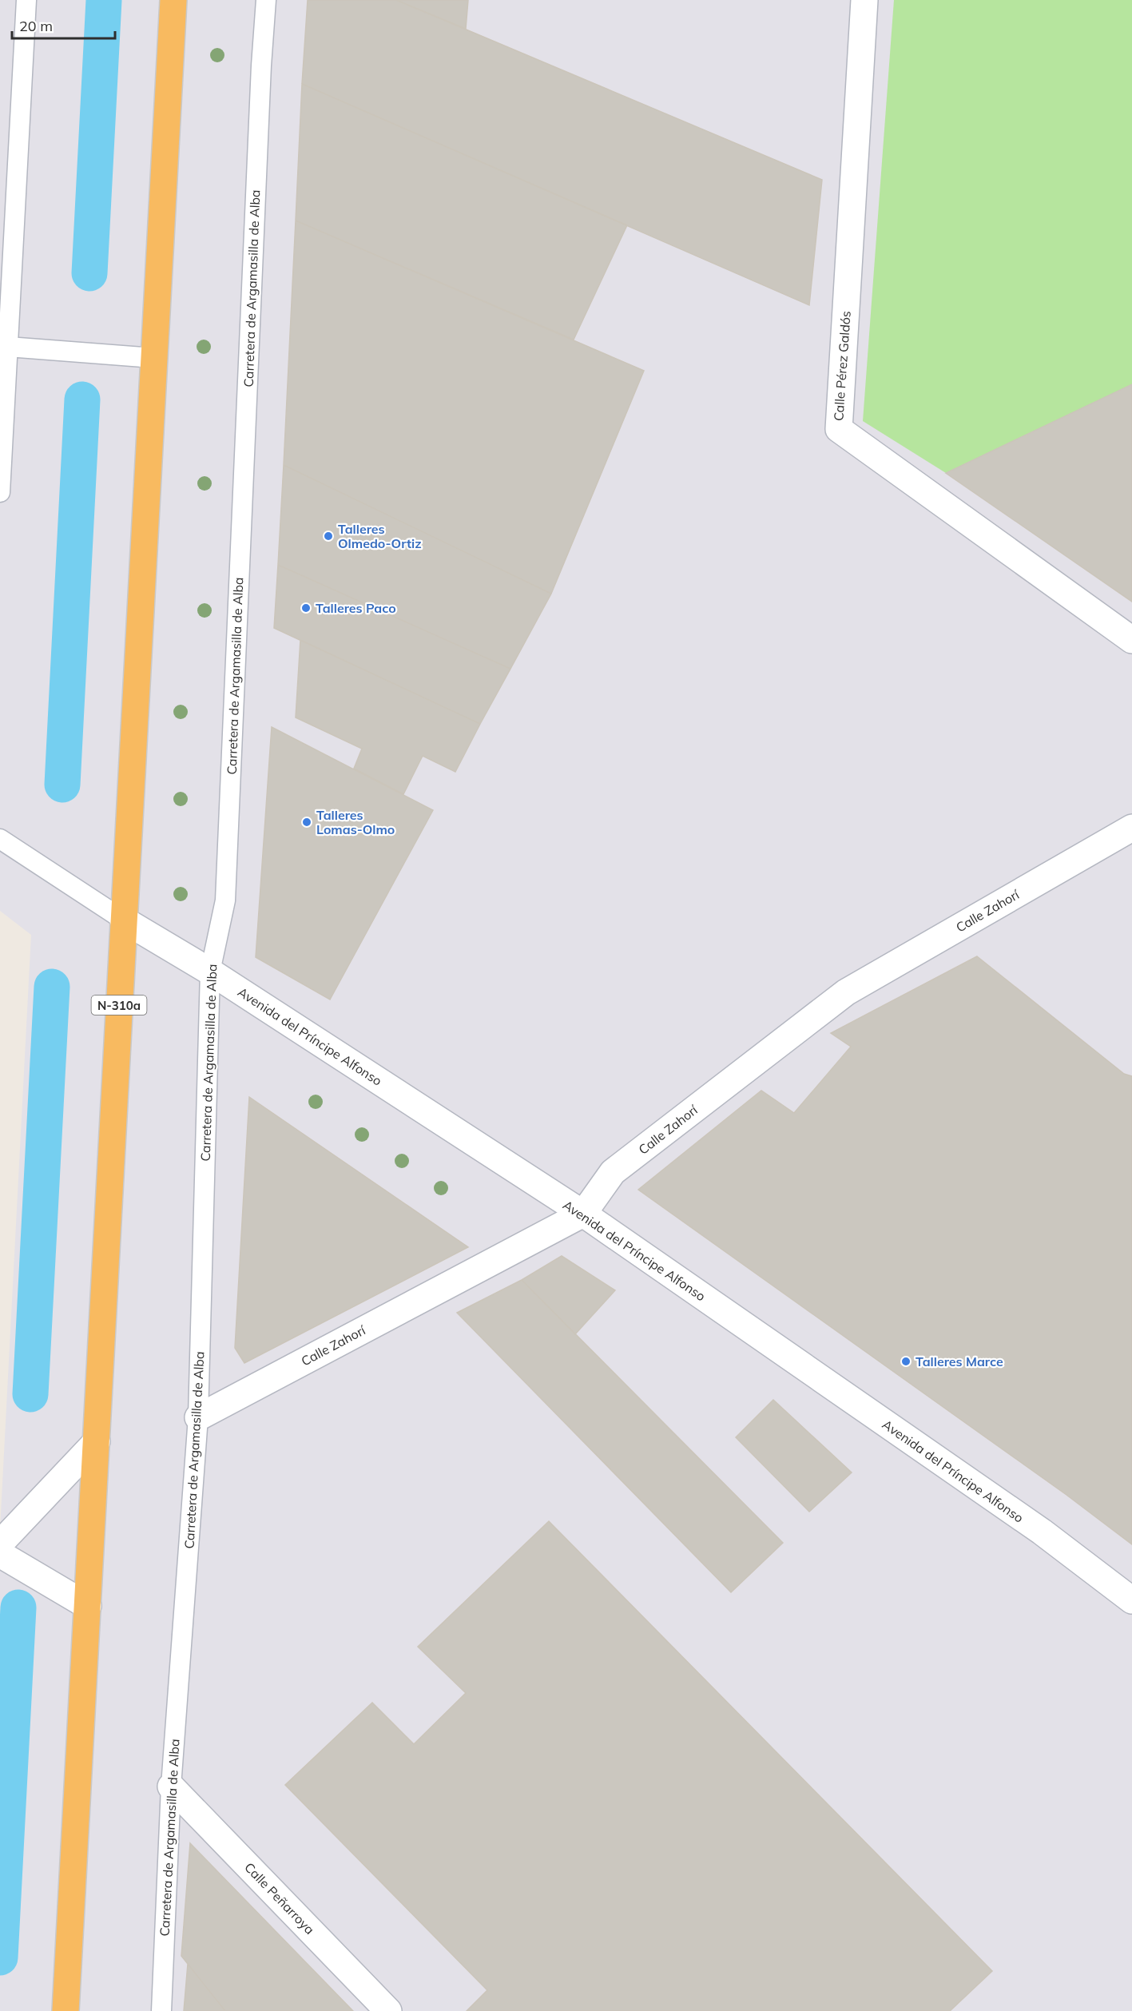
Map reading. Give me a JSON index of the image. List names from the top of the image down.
{
  "streets": {
    "highway": ["N-310a"],
    "street": [
      "Calle Pérez Galdós",
      "Calle Zahorí",
      "Avenida del Príncipe Alfonso",
      "Calle Peñarroya"
    ],
    "lane": ["Carretera de Argamasilla de Alba"]
  },
  "crossings": [
    ["Carretera de Argamasilla de Alba", "Calle Zahorí"],
    ["Carretera de Argamasilla de Alba", "Avenida del Príncipe Alfonso"],
    ["Carretera de Argamasilla de Alba", "Calle Peñarroya"],
    ["Calle Zahorí", "Avenida del Príncipe Alfonso"],
    ["N-310a", "Avenida del Príncipe Alfonso"]
  ],
  "places": [
    "Talleres Olmedo-Ortiz",
    "Talleres Paco",
    "Talleres Lomas-Olmo",
    "Talleres Marce"
  ],
  "scale_bar": "20 m"
}
